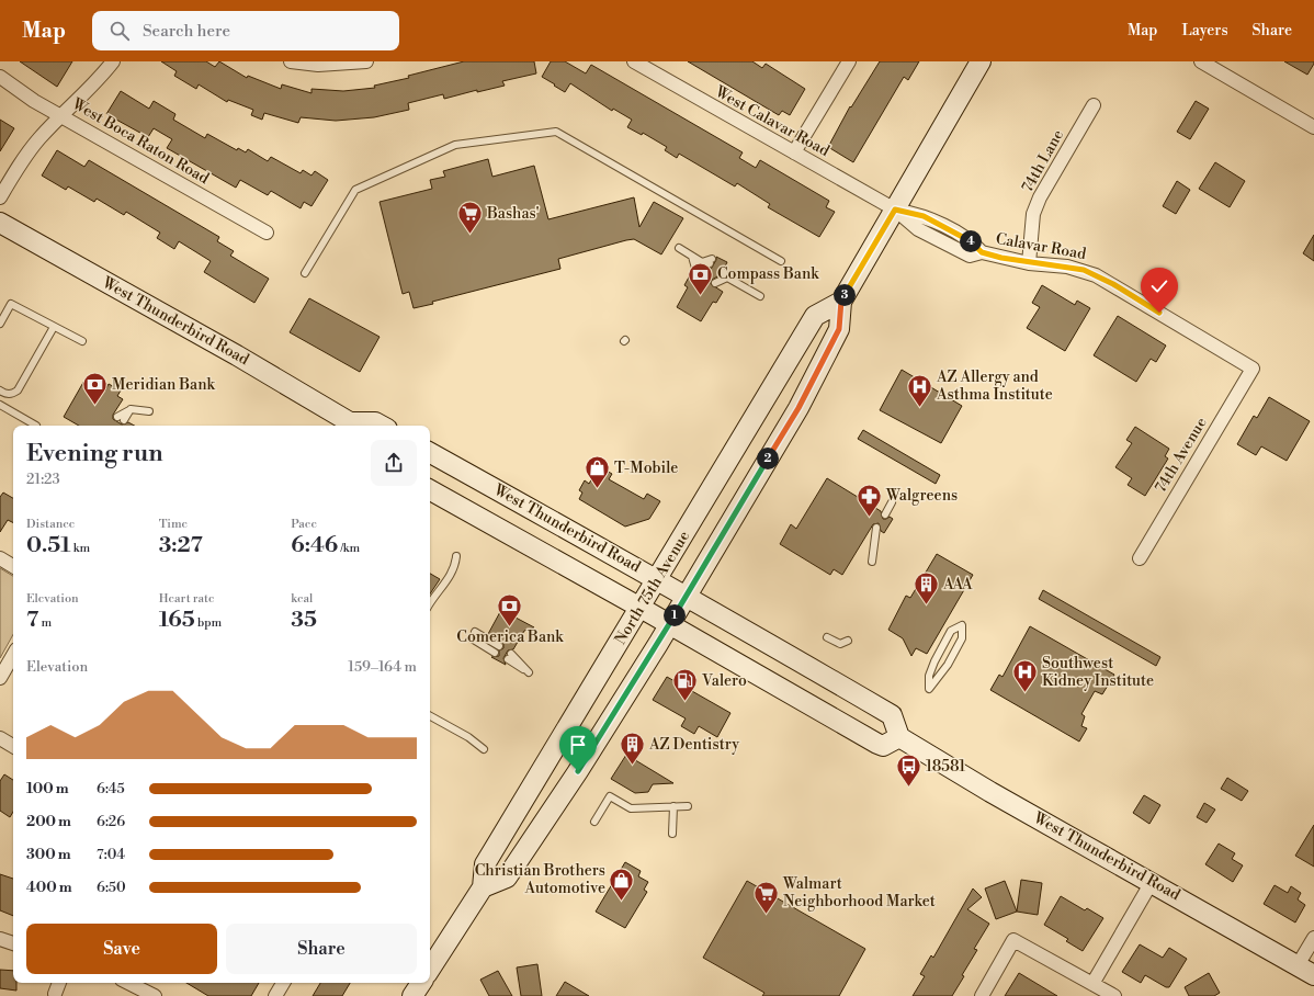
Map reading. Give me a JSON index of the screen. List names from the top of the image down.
{
  "streets": {
    "main road": ["West Thunderbird Road", "North 75th Avenue"],
    "street": [
      "West Calavar Road",
      "West Boca Raton Road",
      "74th Lane",
      "Calavar Road",
      "74th Avenue"
    ]
  },
  "crossings": [
    ["West Calavar Road", "Calavar Road"],
    ["West Calavar Road", "North 75th Avenue"],
    ["74th Lane", "Calavar Road"],
    ["Calavar Road", "74th Avenue"],
    ["Calavar Road", "North 75th Avenue"],
    ["West Thunderbird Road", "North 75th Avenue"]
  ],
  "places": {
    "supermarket": ["Bashas'", "Walmart Neighborhood Market"],
    "bank": ["Compass Bank", "Meridian Bank", "Comerica Bank"],
    "hospital": ["AZ Allergy and Asthma Institute", "Southwest Kidney Institute"],
    "shop": ["T-Mobile", "Christian Brothers Automotive"],
    "pharmacy": ["Walgreens"],
    "building": ["AAA", "AZ Dentistry"],
    "fuel station": ["Valero"],
    "bus stop": ["18581"]
  },
  "page": {
    "header": "Map",
    "search": "Search here",
    "nav": ["Map", "Layers", "Share"],
    "pins": [
      "4",
      "3",
      "2",
      "1"
    ],
    "heading": ["Evening run", "21:23"],
    "stats": [
      ["Distance", "0.51 km"],
      ["Time", "3:27"],
      ["Pace", "6:46 /km"],
      ["Elevation", "7 m"],
      ["Heart rate", "165 bpm"],
      ["kcal", "35"]
    ],
    "chart": ["Elevation", "159–164 m"],
    "list": [
      {
        "name": "100 m",
        "note": "6:45"
      },
      {
        "name": "200 m",
        "note": "6:26"
      },
      {
        "name": "300 m",
        "note": "7:04"
      },
      {
        "name": "400 m",
        "note": "6:50"
      }
    ],
    "buttons": ["Save", "Share"]
  }
}
